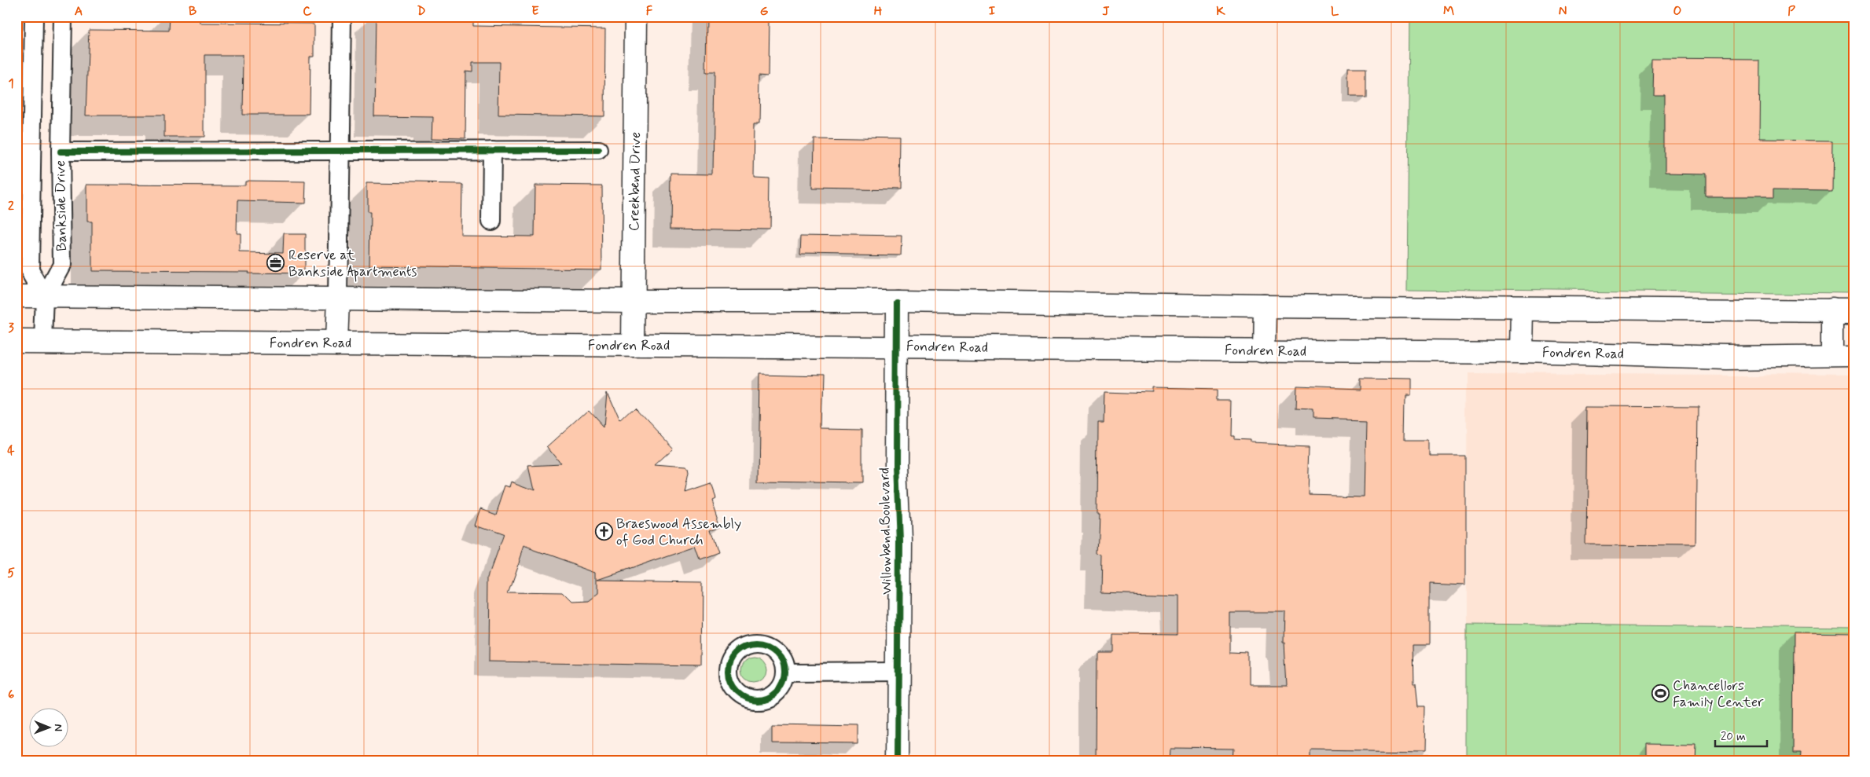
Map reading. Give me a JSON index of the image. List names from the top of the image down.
{
  "streets": {
    "main road": ["Creekbend Drive", "Fondren Road", "Willowbend Boulevard"],
    "street": ["Bankside Drive"]
  },
  "crossings": [
    ["Creekbend Drive", "Fondren Road"],
    ["Bankside Drive", "Fondren Road"],
    ["Fondren Road", "Willowbend Boulevard"]
  ],
  "places": {
    "office": ["Reserve at Bankside Apartments"],
    "church": ["Braeswood Assembly of God Church"],
    "sports": ["Chancellors Family Center"]
  },
  "scale_bar": "20 m",
  "north": "right",
  "grid": {
    "columns": [
      "A",
      "B",
      "C",
      "D",
      "E",
      "F",
      "G",
      "H",
      "I",
      "J",
      "K",
      "L",
      "M",
      "N",
      "O",
      "P"
    ],
    "rows": [
      "1",
      "2",
      "3",
      "4",
      "5",
      "6"
    ]
  }
}
